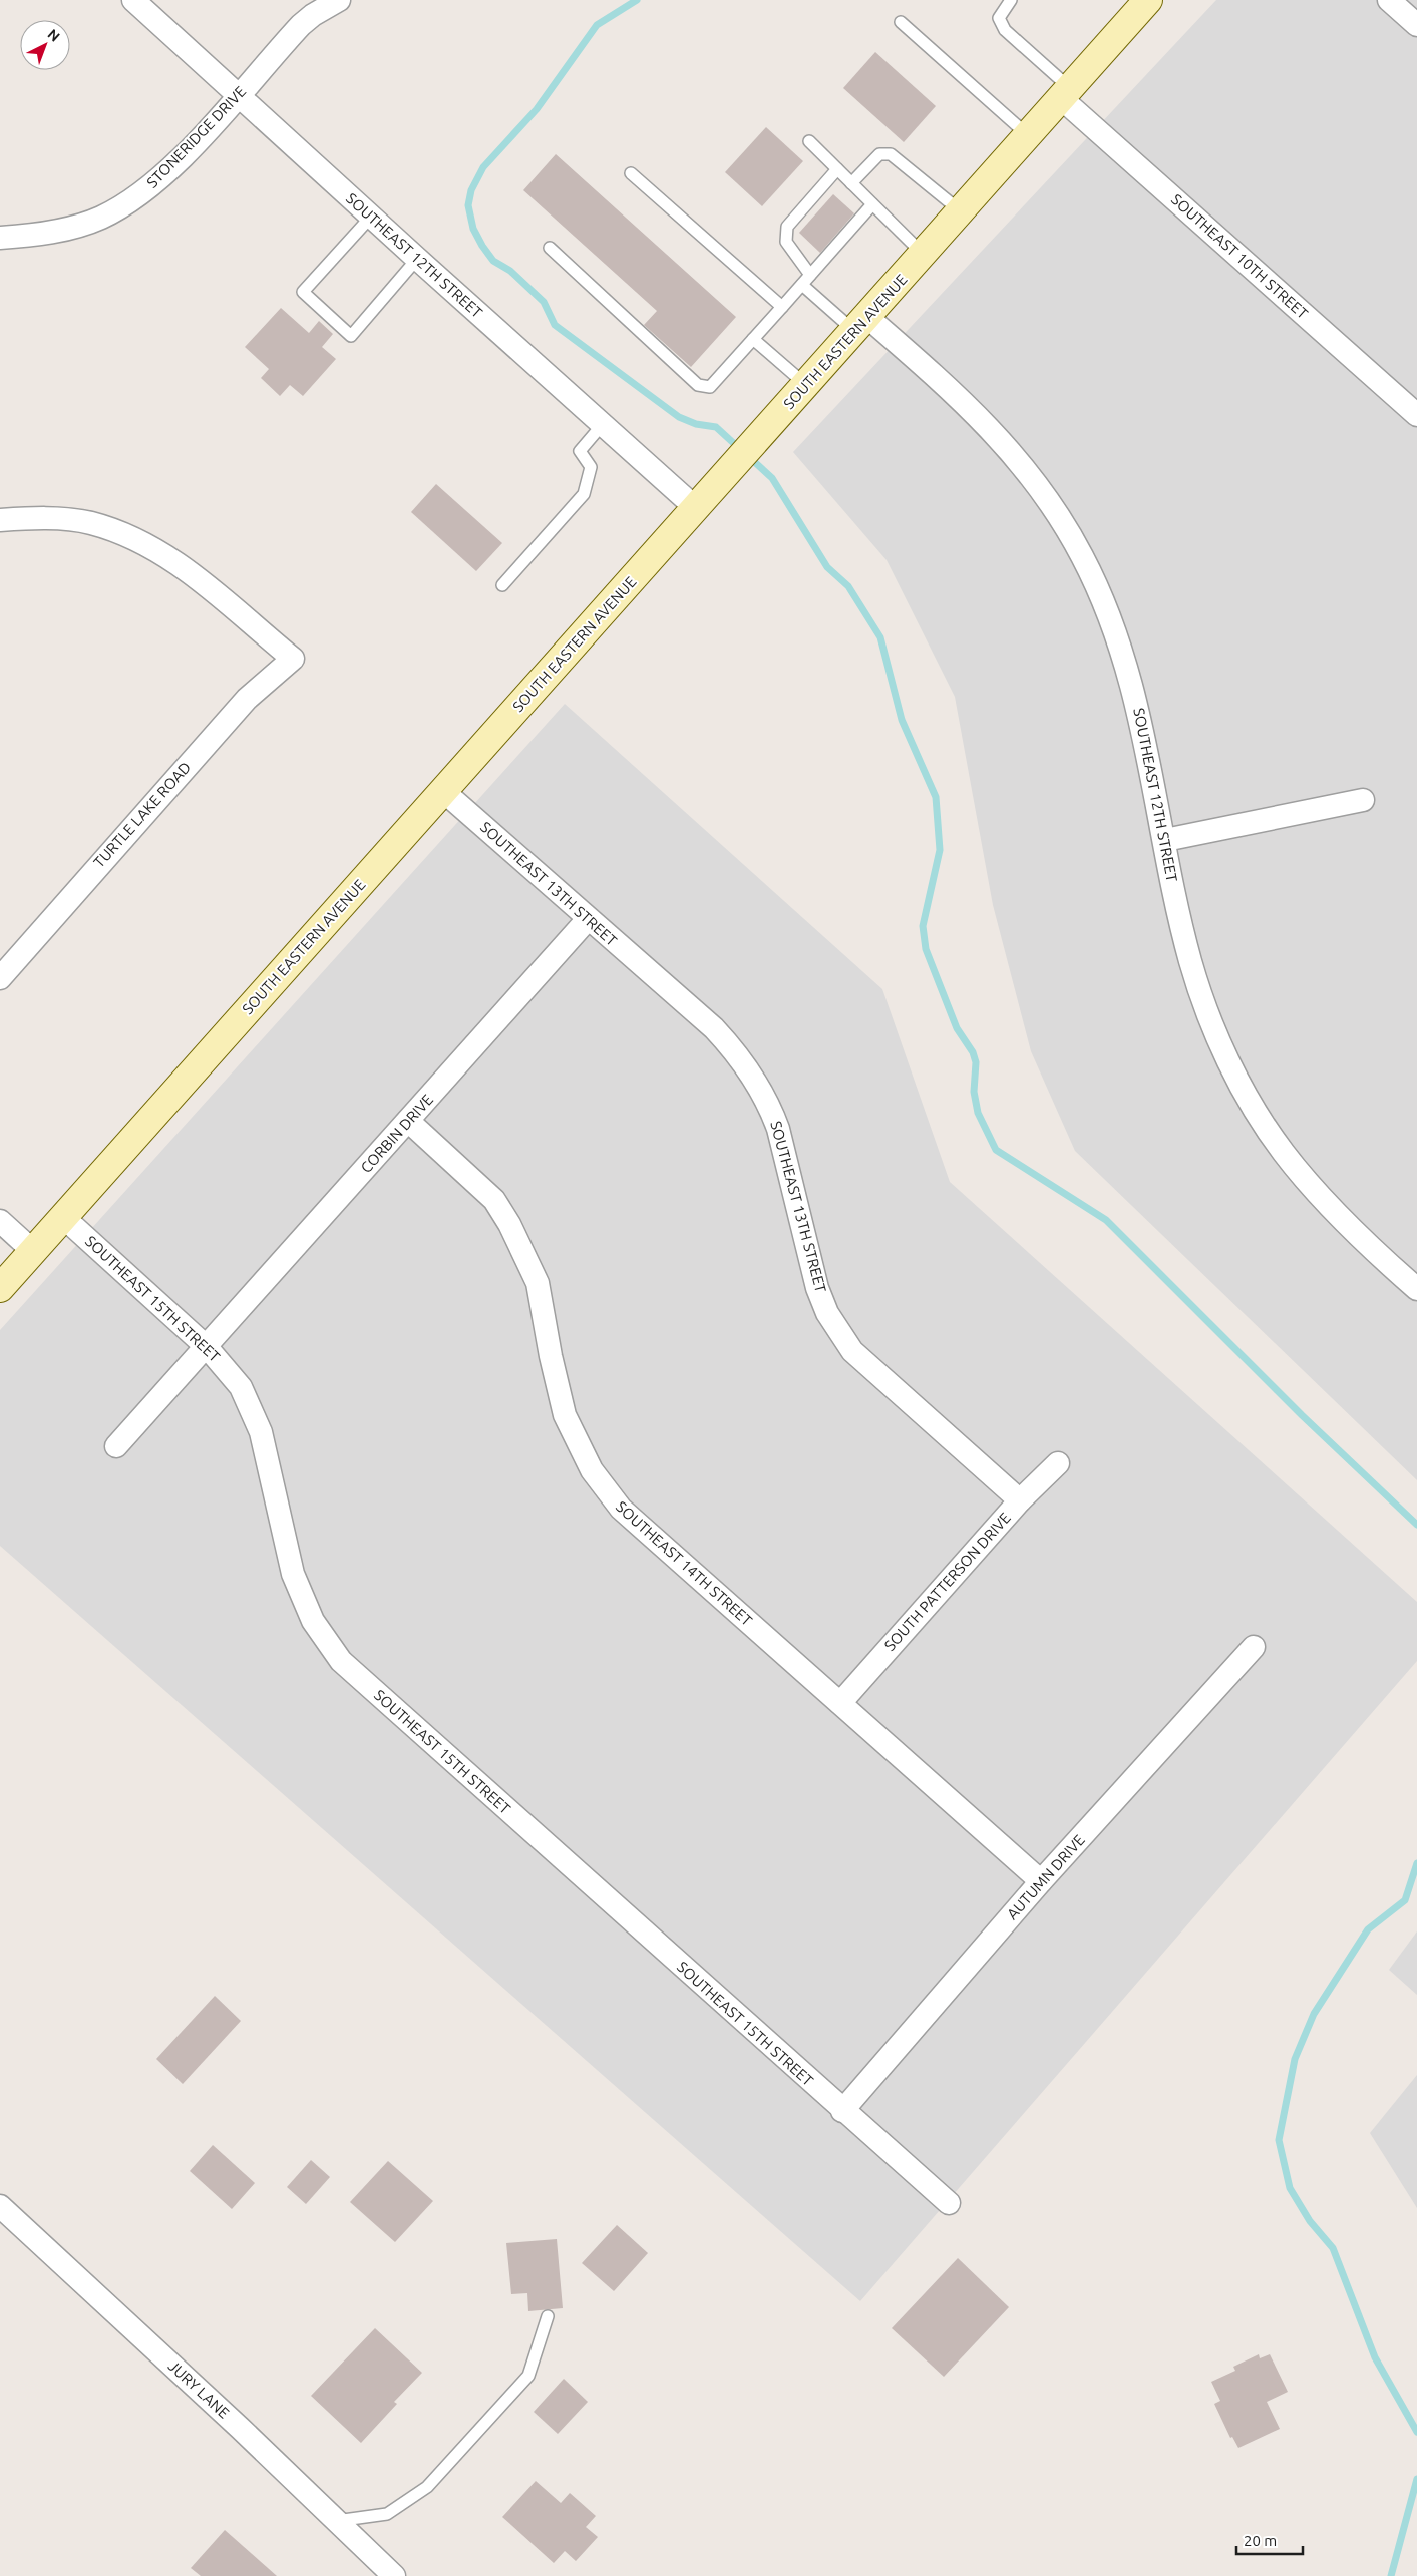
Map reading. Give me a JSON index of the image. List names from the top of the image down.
{
  "streets": {
    "main road": ["SOUTH EASTERN AVENUE"],
    "street": [
      "STONERIDGE DRIVE",
      "SOUTHEAST 12TH STREET",
      "SOUTHEAST 10TH STREET",
      "TURTLE LAKE ROAD",
      "SOUTHEAST 13TH STREET",
      "CORBIN DRIVE",
      "SOUTHEAST 15TH STREET",
      "SOUTHEAST 14TH STREET",
      "SOUTH PATTERSON DRIVE",
      "AUTUMN DRIVE",
      "JURY LANE"
    ]
  },
  "crossings": [
    ["STONERIDGE DRIVE", "SOUTHEAST 12TH STREET"],
    ["SOUTHEAST 12TH STREET", "SOUTH EASTERN AVENUE"],
    ["SOUTHEAST 10TH STREET", "SOUTH EASTERN AVENUE"],
    ["SOUTH EASTERN AVENUE", "SOUTHEAST 13TH STREET"],
    ["SOUTH EASTERN AVENUE", "SOUTHEAST 15TH STREET"],
    ["SOUTHEAST 13TH STREET", "CORBIN DRIVE"],
    ["SOUTHEAST 13TH STREET", "SOUTH PATTERSON DRIVE"],
    ["CORBIN DRIVE", "SOUTHEAST 15TH STREET"],
    ["CORBIN DRIVE", "SOUTHEAST 14TH STREET"],
    ["SOUTHEAST 15TH STREET", "AUTUMN DRIVE"],
    ["SOUTHEAST 14TH STREET", "SOUTH PATTERSON DRIVE"],
    ["SOUTHEAST 14TH STREET", "AUTUMN DRIVE"]
  ],
  "scale_bar": "20 m",
  "north": "top right"
}
